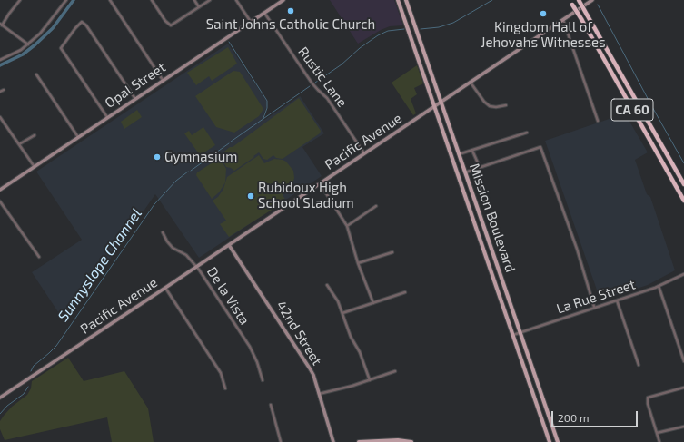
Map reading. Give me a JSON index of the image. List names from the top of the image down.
{
  "streets": {
    "highway": ["CA 60"],
    "main road": ["Mission Boulevard"],
    "street": [
      "Rustic Lane",
      "Opal Street",
      "Pacific Avenue",
      "De la Vista",
      "La Rue Street",
      "42nd Street"
    ]
  },
  "crossings": [
    ["Rustic Lane", "Opal Street"],
    ["Rustic Lane", "Pacific Avenue"],
    ["Pacific Avenue", "Mission Boulevard"],
    ["Pacific Avenue", "De la Vista"],
    ["Pacific Avenue", "42nd Street"],
    ["Mission Boulevard", "La Rue Street"]
  ],
  "water": ["Sunnyslope Channel"],
  "places": [
    "Saint Johns Catholic Church",
    "Kingdom Hall of Jehovahs Witnesses",
    "Gymnasium",
    "Rubidoux High School Stadium"
  ],
  "scale_bar": "200 m"
}
